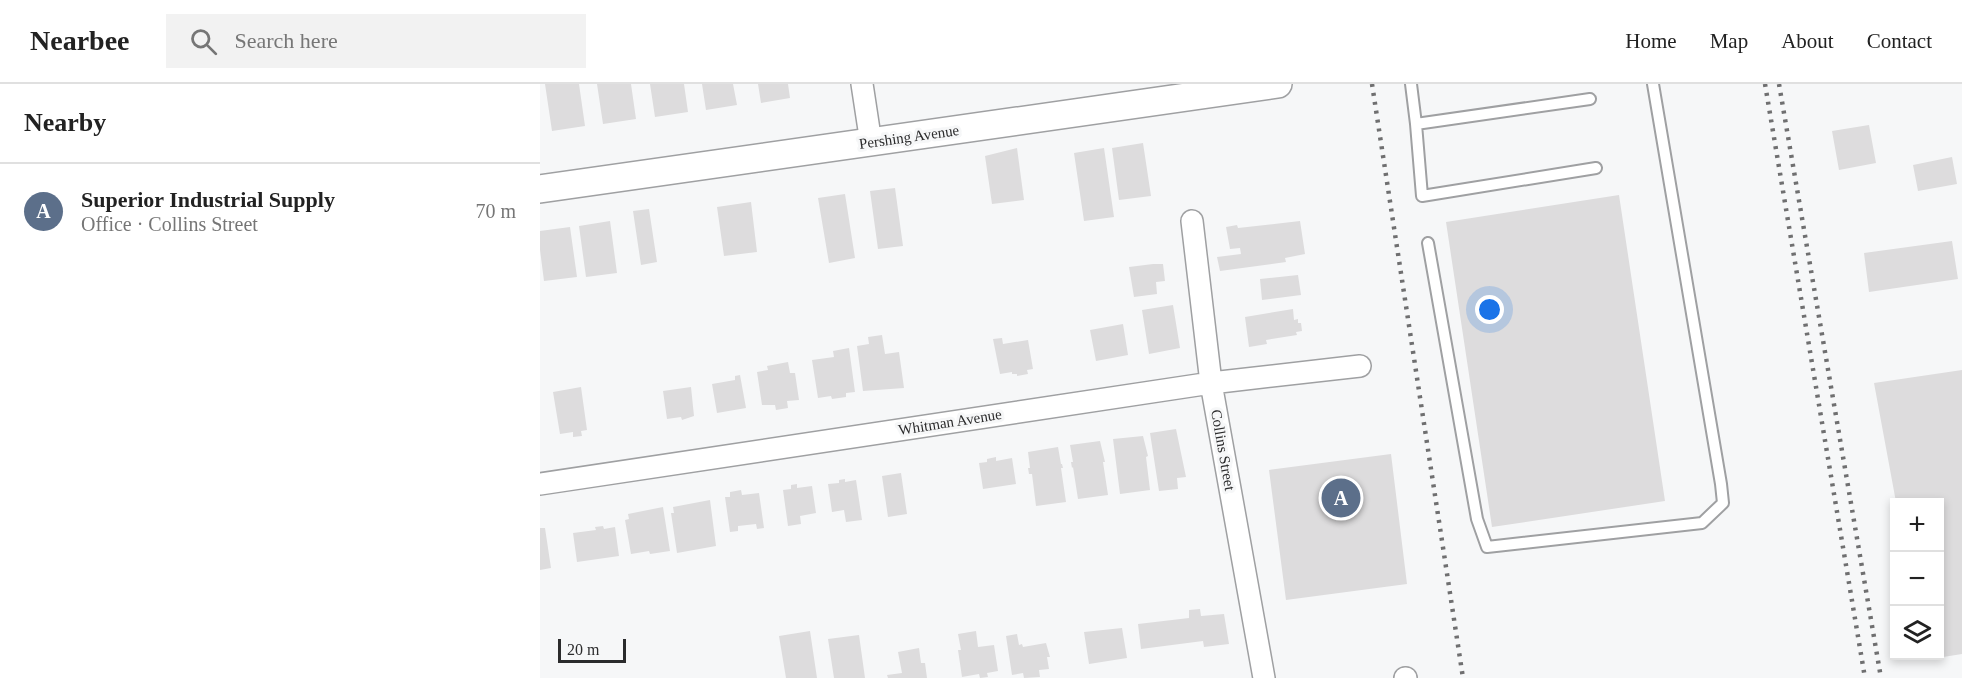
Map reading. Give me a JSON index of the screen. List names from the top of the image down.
{
  "streets": {
    "street": ["Pershing Avenue", "Whitman Avenue", "Collins Street"]
  },
  "crossings": [
    ["Whitman Avenue", "Collins Street"]
  ],
  "scale_bar": "20 m",
  "page": {
    "header": "Nearbee",
    "search": "Search here",
    "nav": [
      "Home",
      "Map",
      "About",
      "Contact"
    ],
    "heading": "Nearby",
    "list": [
      {
        "mark": "A",
        "name": "Superior Industrial Supply",
        "note": "Office · Collins Street",
        "value": "70 m"
      }
    ],
    "pins": "A",
    "map_buttons": ["+", "−"],
    "scale": "20 m"
  }
}
